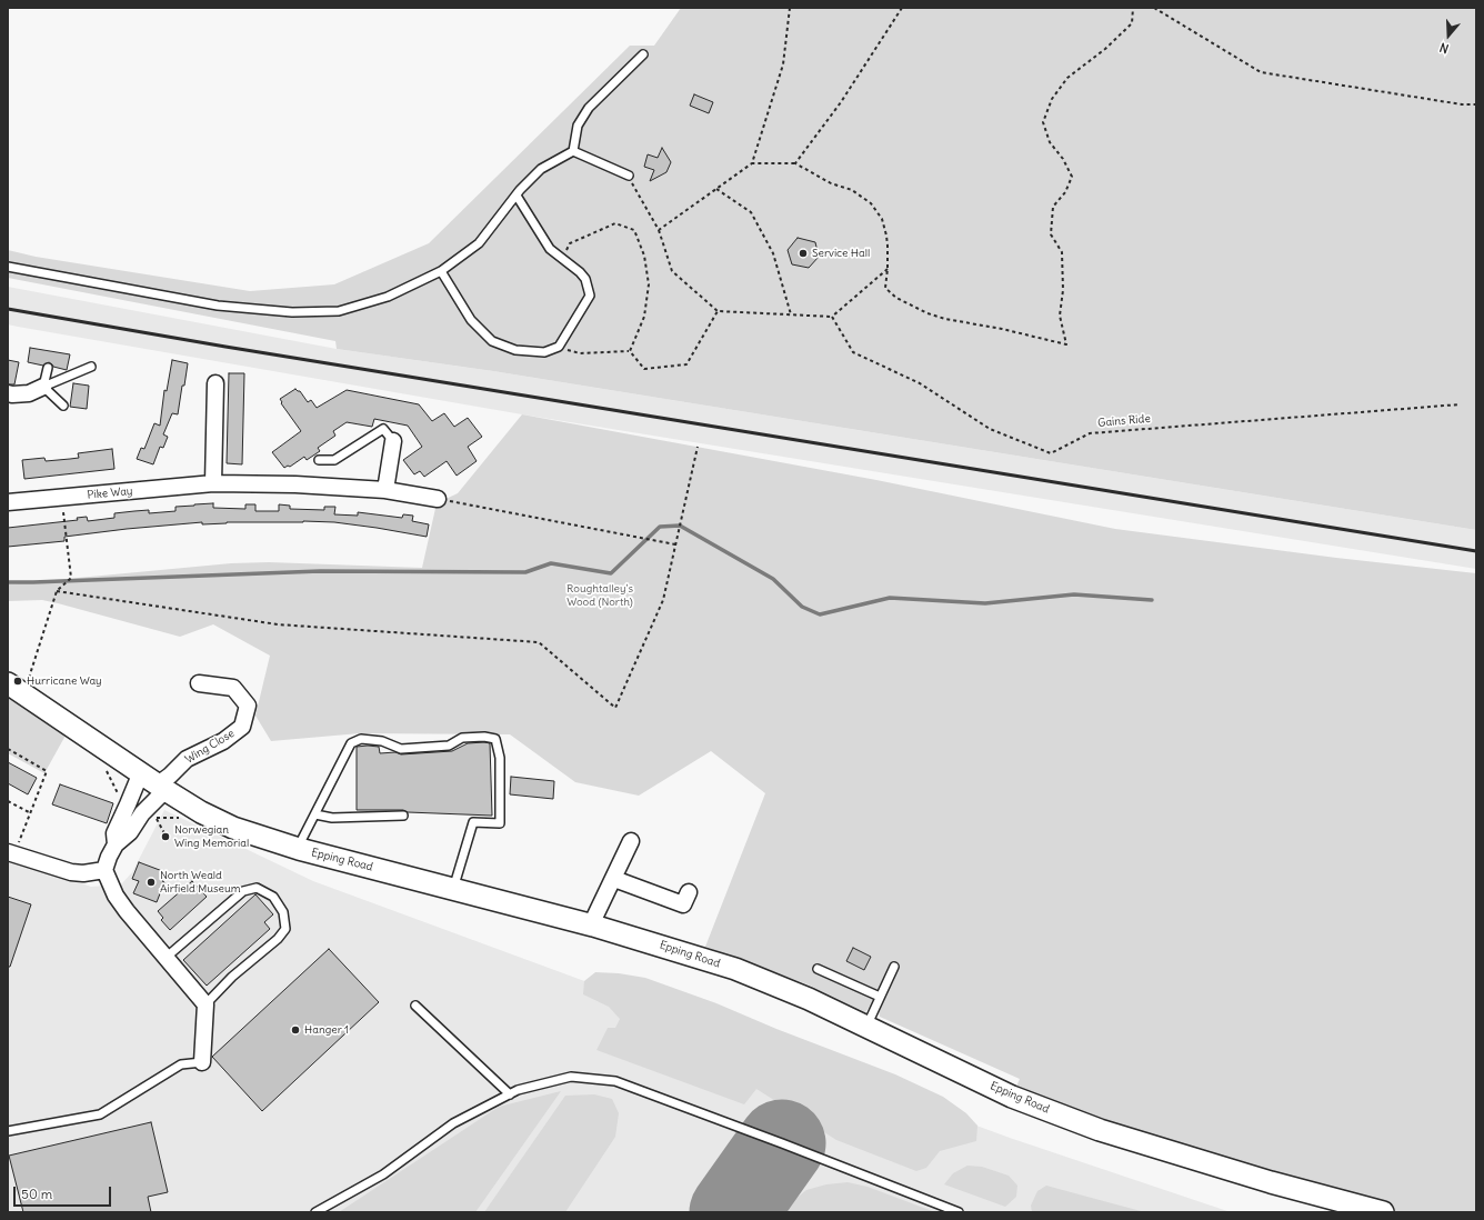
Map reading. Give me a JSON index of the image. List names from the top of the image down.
{
  "streets": {
    "main road": ["Epping Road"],
    "street": ["Pike Way", "Wing Close"],
    "path": ["Gains Ride"]
  },
  "crossings": [
    ["Wing Close", "Epping Road"]
  ],
  "parks": ["Roughtalley's Wood (North)"],
  "places": [
    "Service Hall",
    "Hurricane Way",
    "Norwegian Wing Memorial",
    "North Weald Airfield Museum",
    "Hanger 1"
  ],
  "scale_bar": "50 m",
  "north": "bottom"
}
